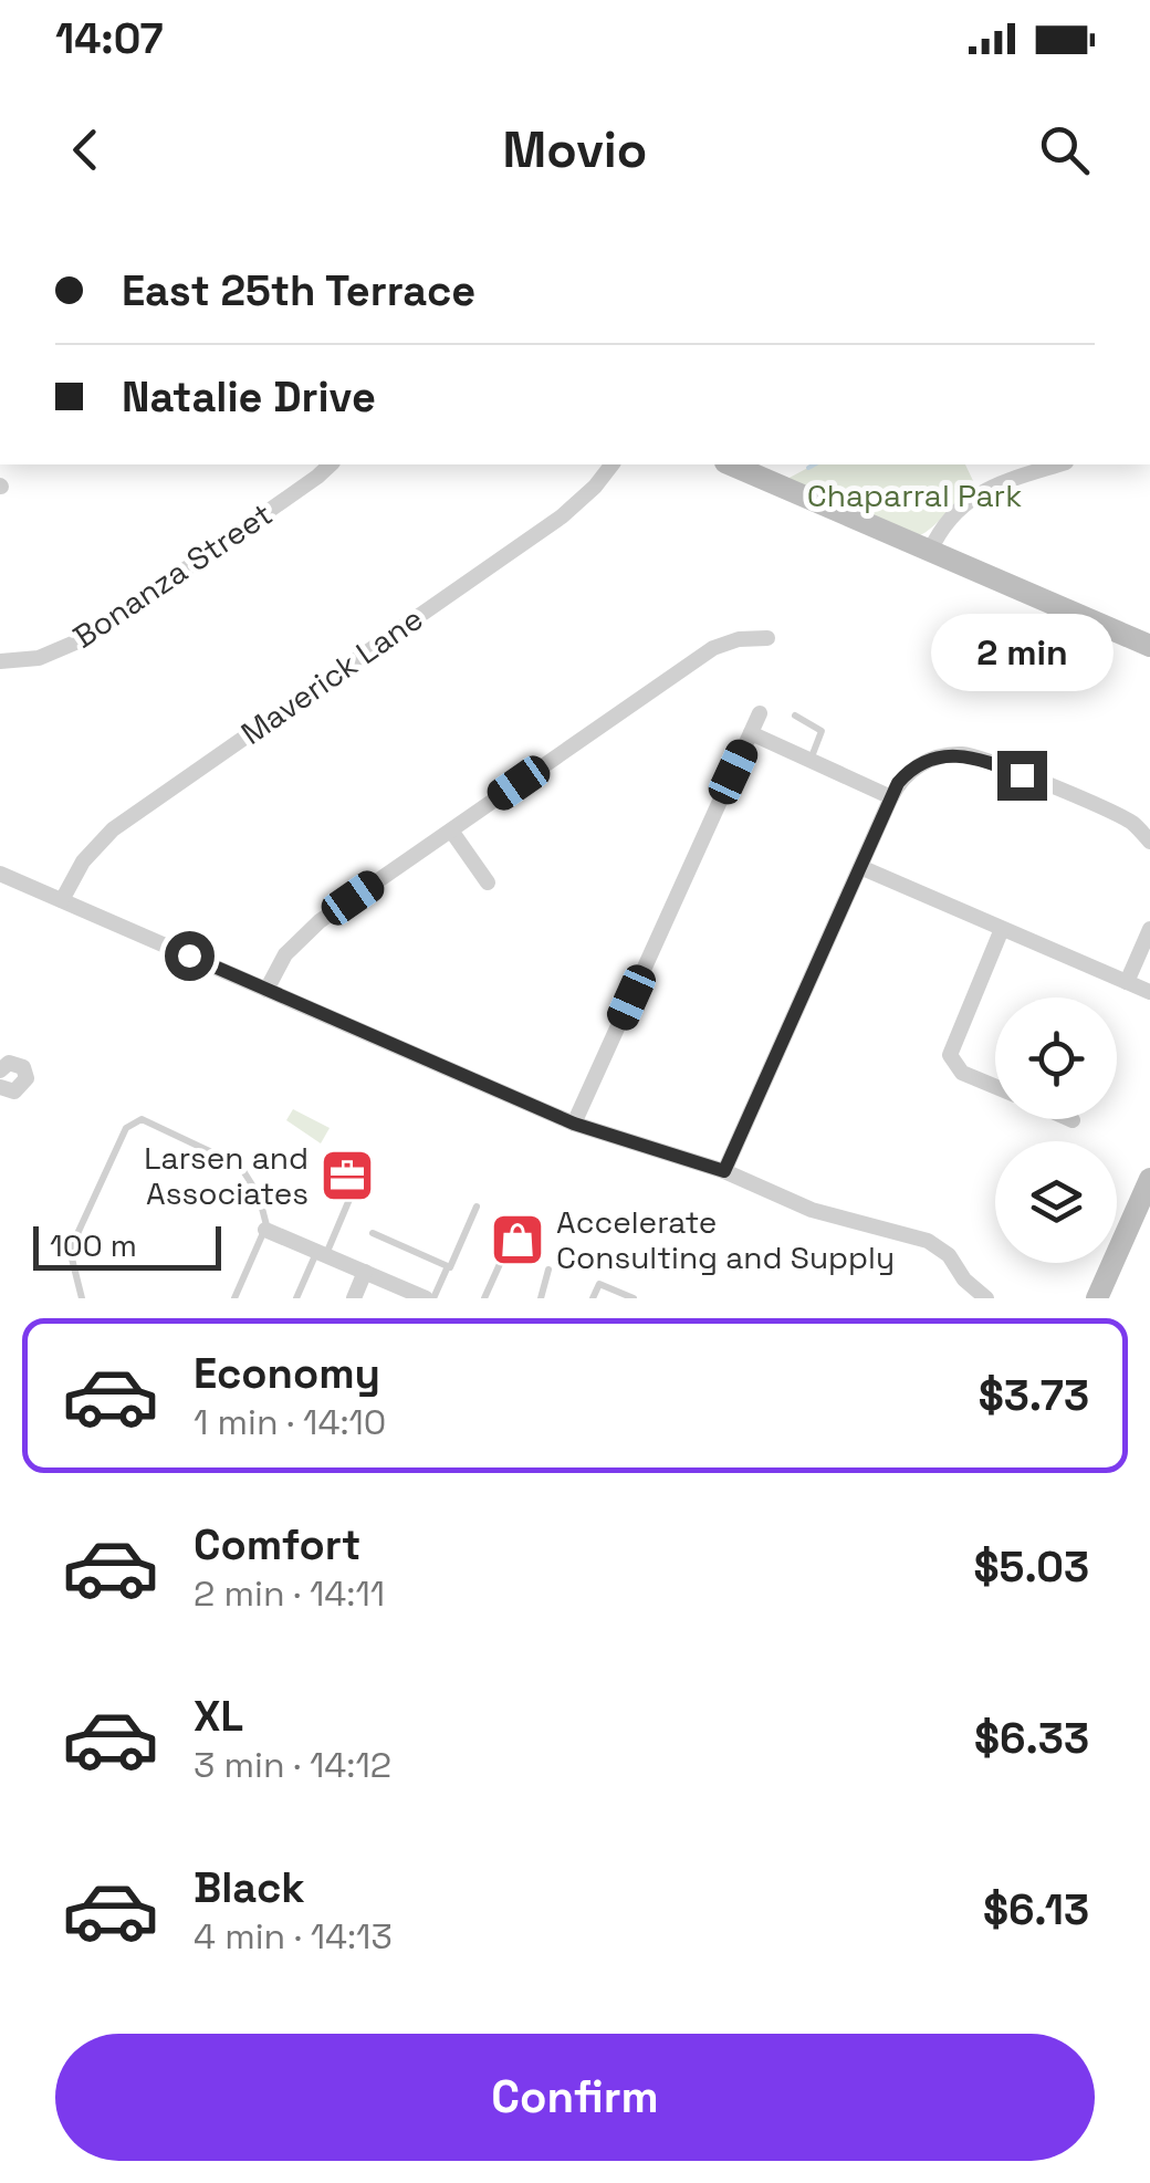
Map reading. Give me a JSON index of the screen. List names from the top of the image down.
{
  "streets": {
    "street": ["Bonanza Street", "Maverick Lane"]
  },
  "parks": ["Chaparral Park"],
  "places": {
    "office": ["Larsen and Associates"],
    "shop": ["Accelerate Consulting and Supply"]
  },
  "scale_bar": "100 m",
  "page": {
    "status": "14:07",
    "header": "Movio",
    "banner": ["East 25th Terrace", "Natalie Drive"],
    "bubble": "2 min",
    "scale": "100 m",
    "list": [
      {
        "name": "Economy",
        "note": "1 min · 14:10",
        "value": "$3.73"
      },
      {
        "name": "Comfort",
        "note": "2 min · 14:11",
        "value": "$5.03"
      },
      {
        "name": "XL",
        "note": "3 min · 14:12",
        "value": "$6.33"
      },
      {
        "name": "Black",
        "note": "4 min · 14:13",
        "value": "$6.13"
      }
    ],
    "buttons": "Confirm"
  }
}
